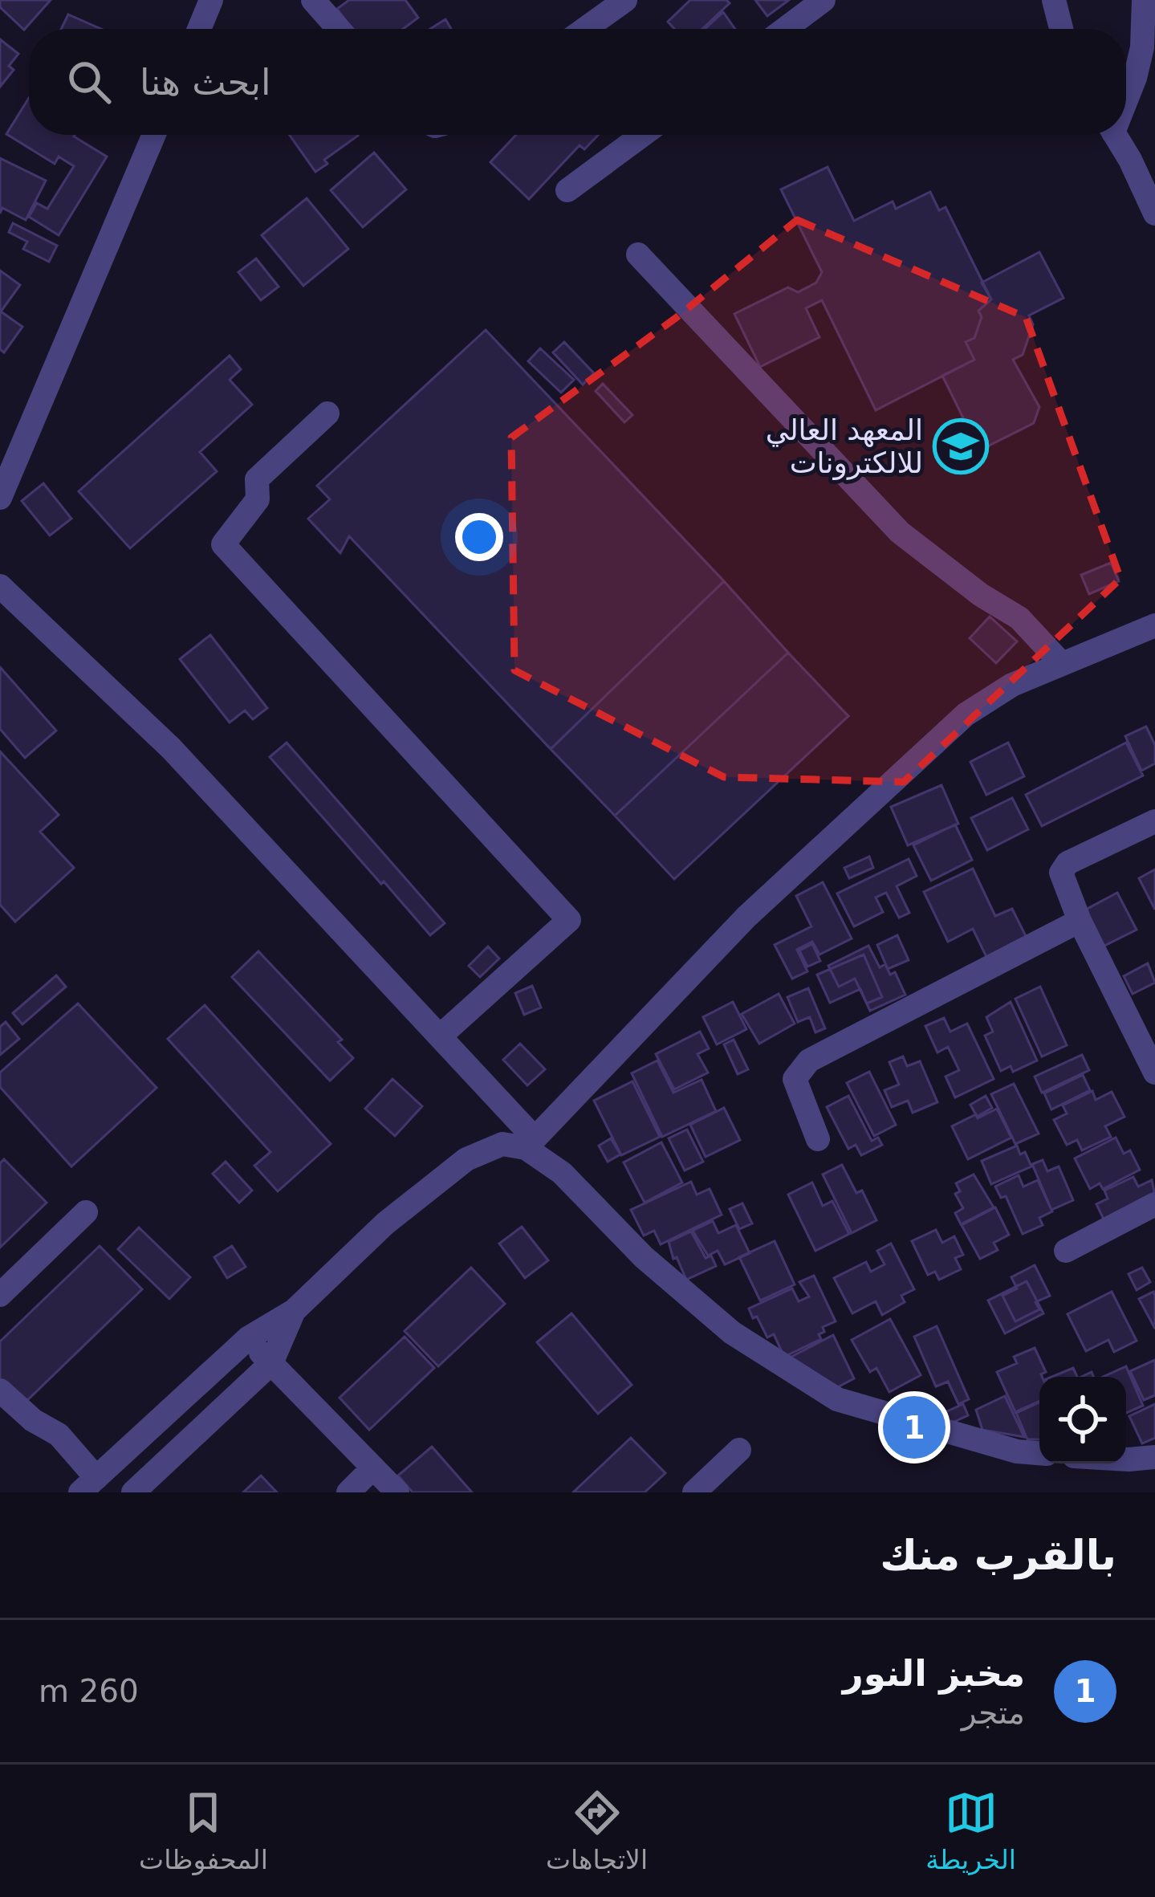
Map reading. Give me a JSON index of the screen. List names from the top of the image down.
{
  "places": {
    "school or university": ["المعهد العالي للالكترونات"]
  },
  "page": {
    "search": "ابحث هنا",
    "pins": "1",
    "heading": "بالقرب منك",
    "list": [
      {
        "mark": "1",
        "name": "مخبز النور",
        "note": "متجر",
        "value": "260 m"
      }
    ],
    "nav": ["الخريطة", "الاتجاهات", "المحفوظات"]
  }
}
